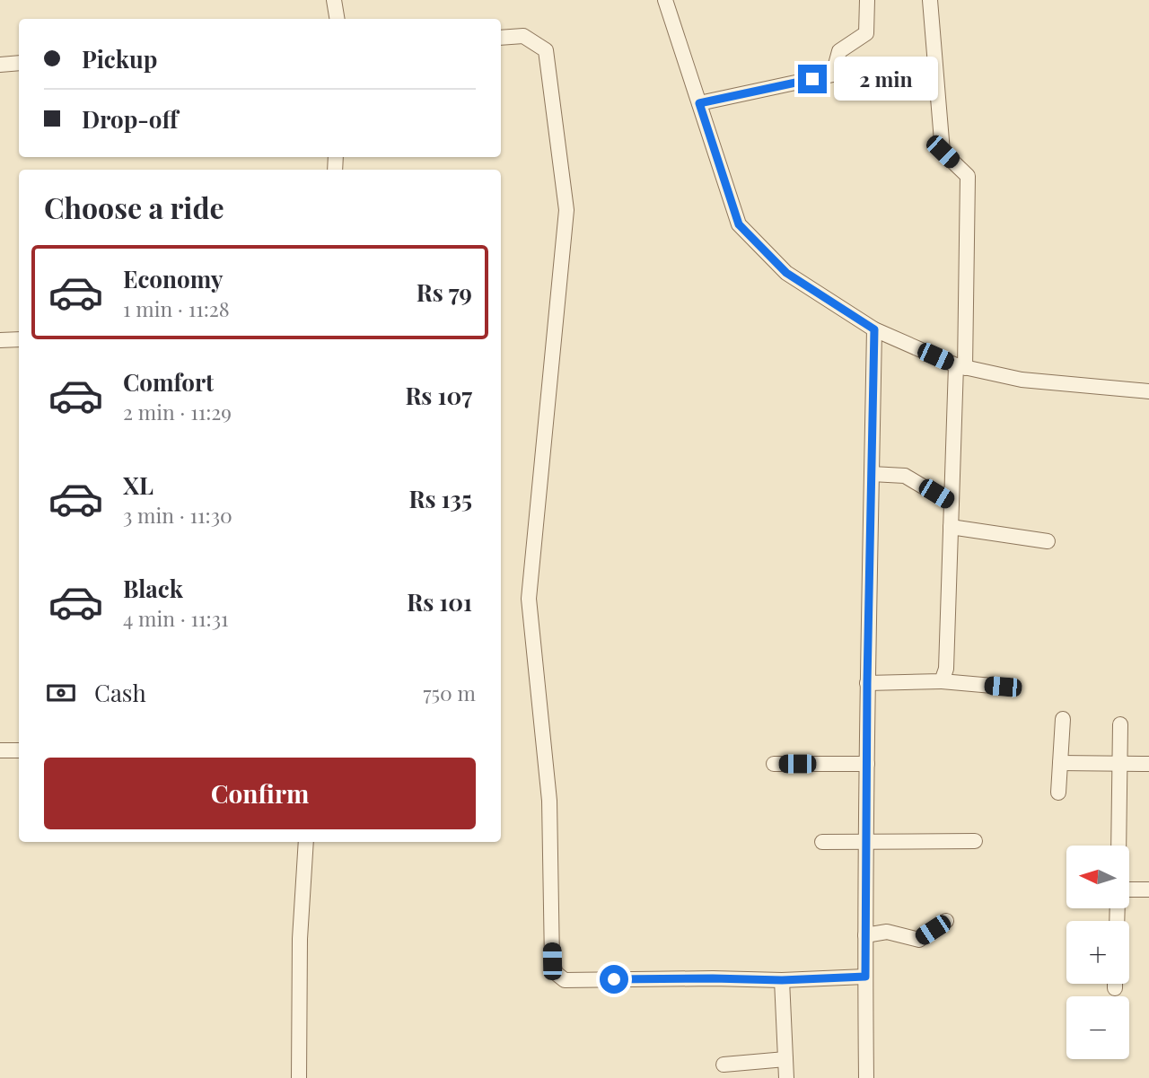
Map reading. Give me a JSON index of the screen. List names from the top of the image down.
{
  "north": "left",
  "page": {
    "banner": ["Pickup", "Drop-off"],
    "bubble": "2 min",
    "heading": "Choose a ride",
    "list": [
      {
        "name": "Economy",
        "note": "1 min · 11:28",
        "value": "Rs 79"
      },
      {
        "name": "Comfort",
        "note": "2 min · 11:29",
        "value": "Rs 107"
      },
      {
        "name": "XL",
        "note": "3 min · 11:30",
        "value": "Rs 135"
      },
      {
        "name": "Black",
        "note": "4 min · 11:31",
        "value": "Rs 101"
      }
    ],
    "pay": ["Cash", "750 m"],
    "buttons": "Confirm",
    "map_buttons": ["+", "−"]
  }
}
